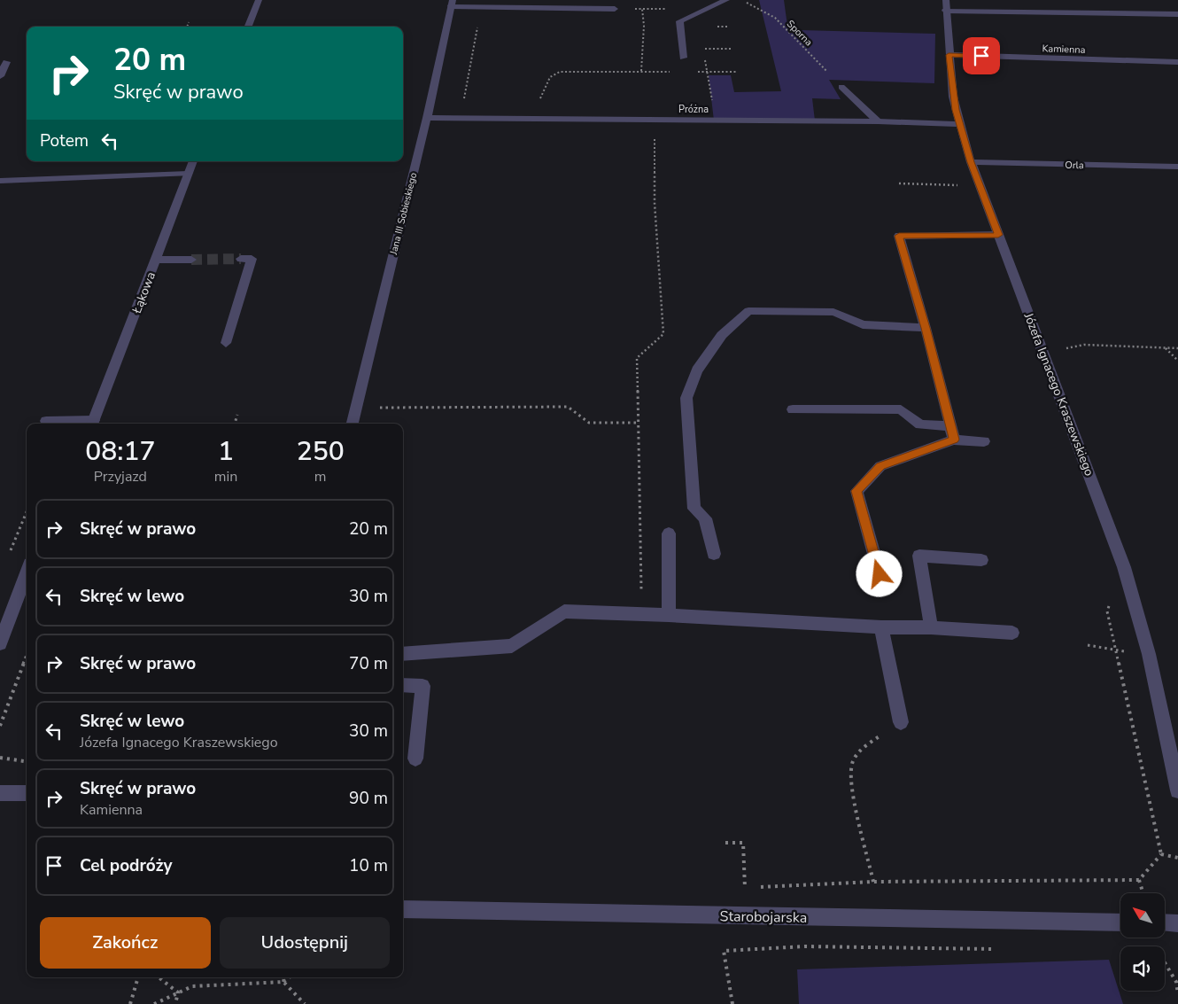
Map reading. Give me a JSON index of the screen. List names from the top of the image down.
{
  "streets": {
    "street": [
      "Kamienna",
      "Próżna",
      "Orla",
      "Jana III Sobieskiego",
      "Łąkowa",
      "Józefa Ignacego Kraszewskiego",
      "Starobojarska"
    ],
    "path": ["Sporna"]
  },
  "crossings": [
    ["Kamienna", "Józefa Ignacego Kraszewskiego"],
    ["Próżna", "Jana III Sobieskiego"],
    ["Próżna", "Józefa Ignacego Kraszewskiego"],
    ["Orla", "Józefa Ignacego Kraszewskiego"]
  ],
  "north": "top left",
  "page": {
    "turn": ["20 m", "Skręć w prawo"],
    "then": "Potem",
    "eta": [
      "08:17",
      "Przyjazd",
      "1",
      "min",
      "250",
      "m"
    ],
    "list": [
      {
        "name": "Skręć w prawo",
        "value": "20 m"
      },
      {
        "name": "Skręć w lewo",
        "value": "30 m"
      },
      {
        "name": "Skręć w prawo",
        "value": "70 m"
      },
      {
        "name": "Skręć w lewo",
        "note": "Józefa Ignacego Kraszewskiego",
        "value": "30 m"
      },
      {
        "name": "Skręć w prawo",
        "note": "Kamienna",
        "value": "90 m"
      },
      {
        "name": "Cel podróży",
        "value": "10 m"
      }
    ],
    "buttons": ["Zakończ", "Udostępnij"]
  }
}
